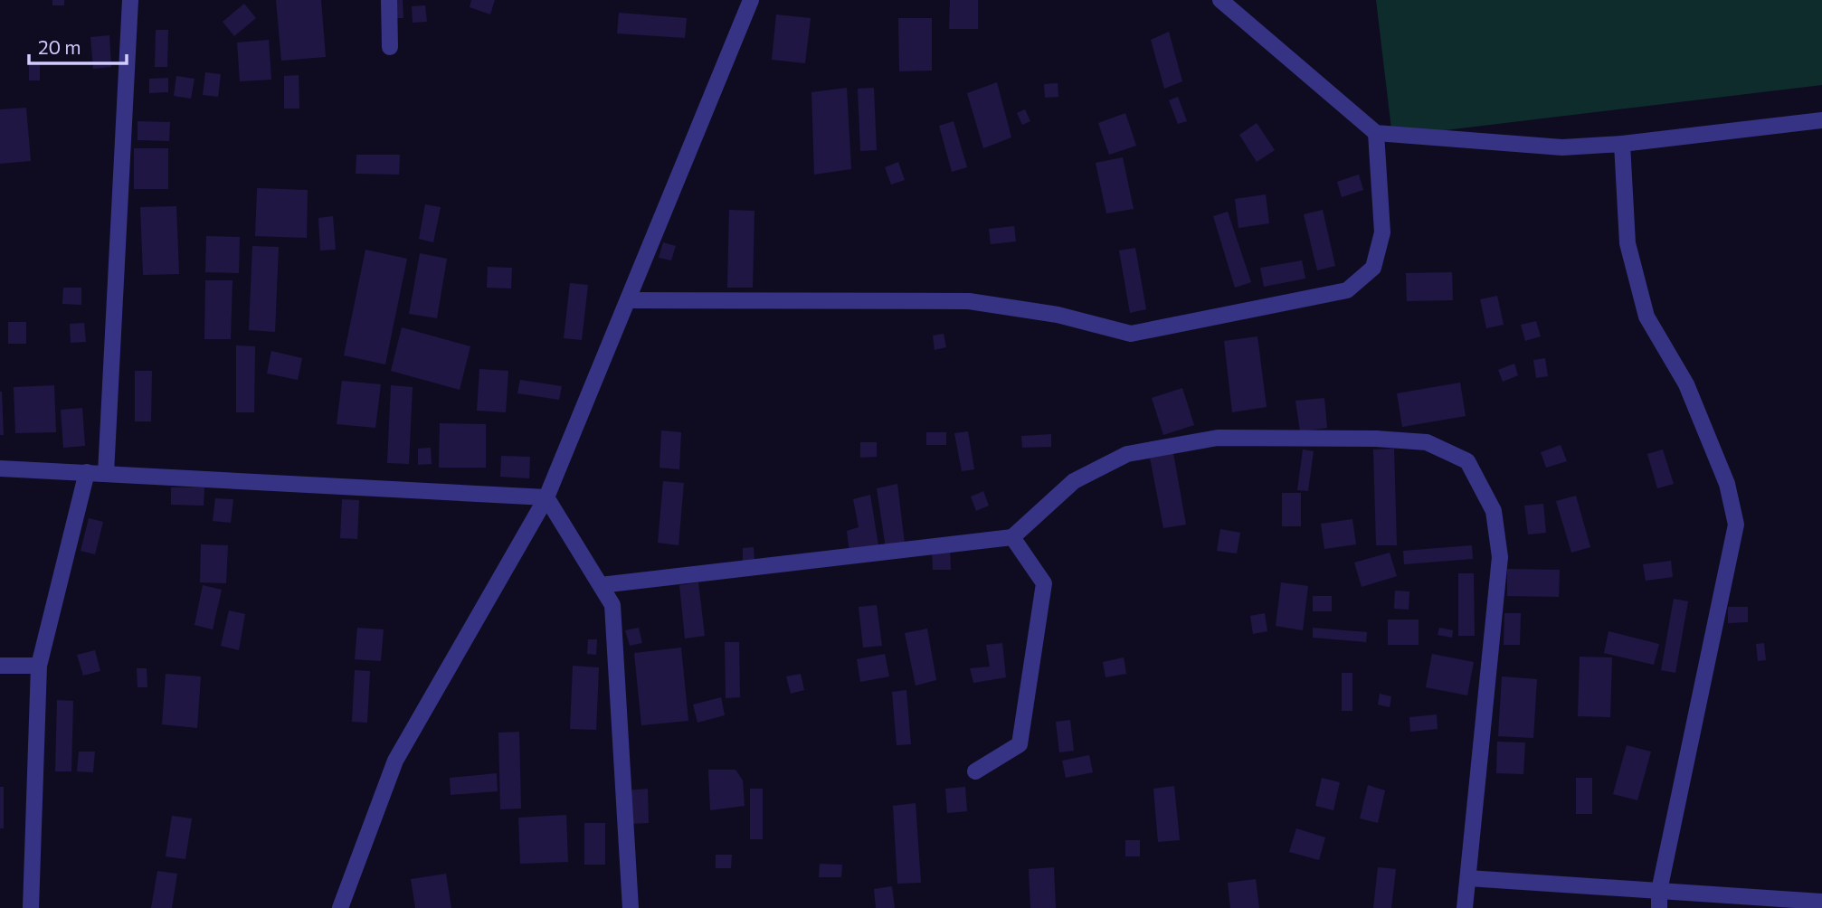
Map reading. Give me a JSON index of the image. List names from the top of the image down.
{
  "scale_bar": "20 m"
}
